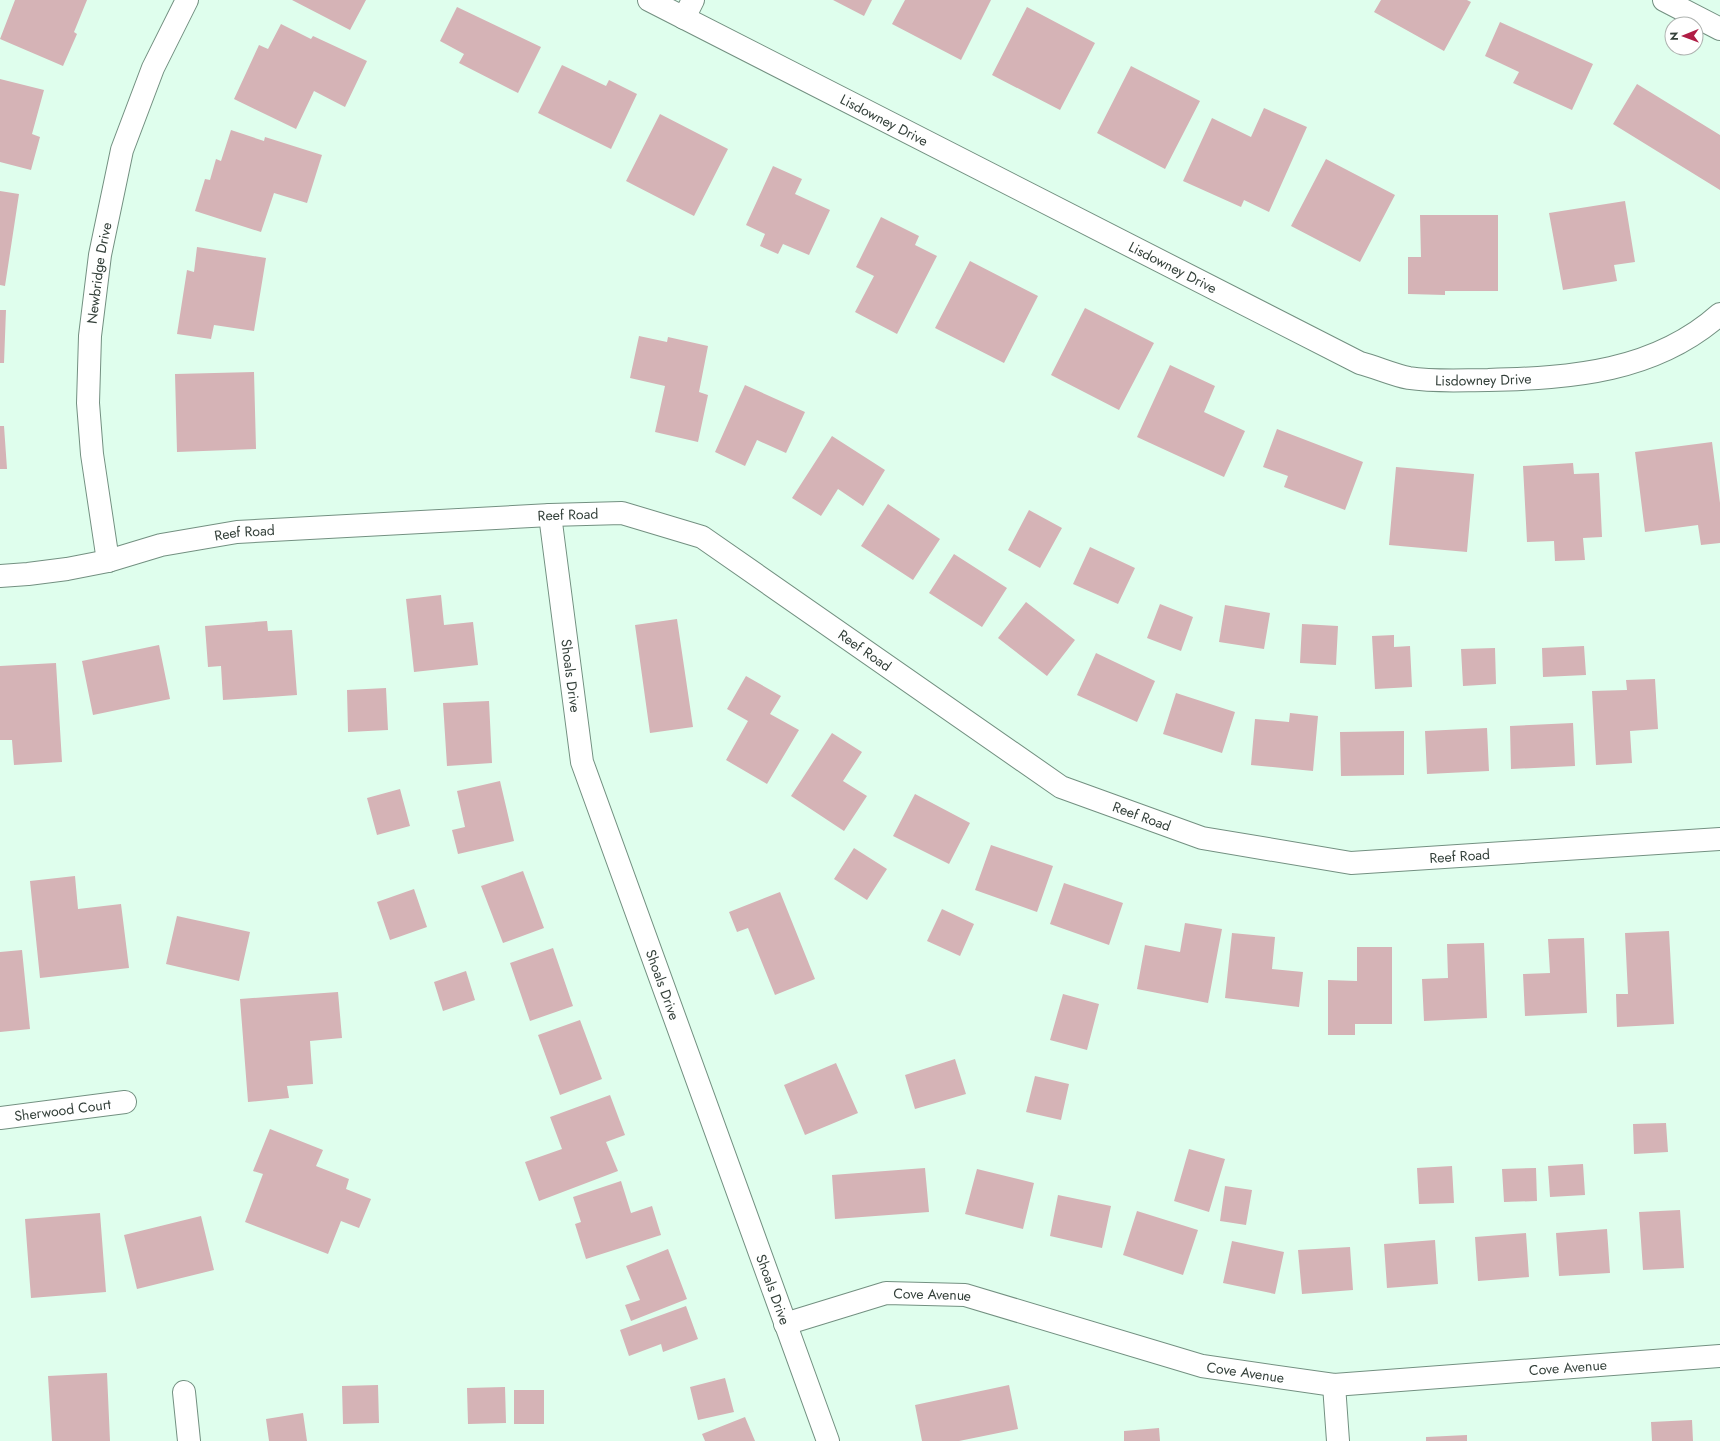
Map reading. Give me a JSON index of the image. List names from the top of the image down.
{
  "streets": {
    "street": [
      "Lisdowney Drive",
      "Newbridge Drive",
      "Reef Road",
      "Shoals Drive",
      "Sherwood Court",
      "Cove Avenue"
    ]
  },
  "crossings": [
    ["Newbridge Drive", "Reef Road"],
    ["Reef Road", "Shoals Drive"],
    ["Shoals Drive", "Cove Avenue"]
  ],
  "north": "left"
}
